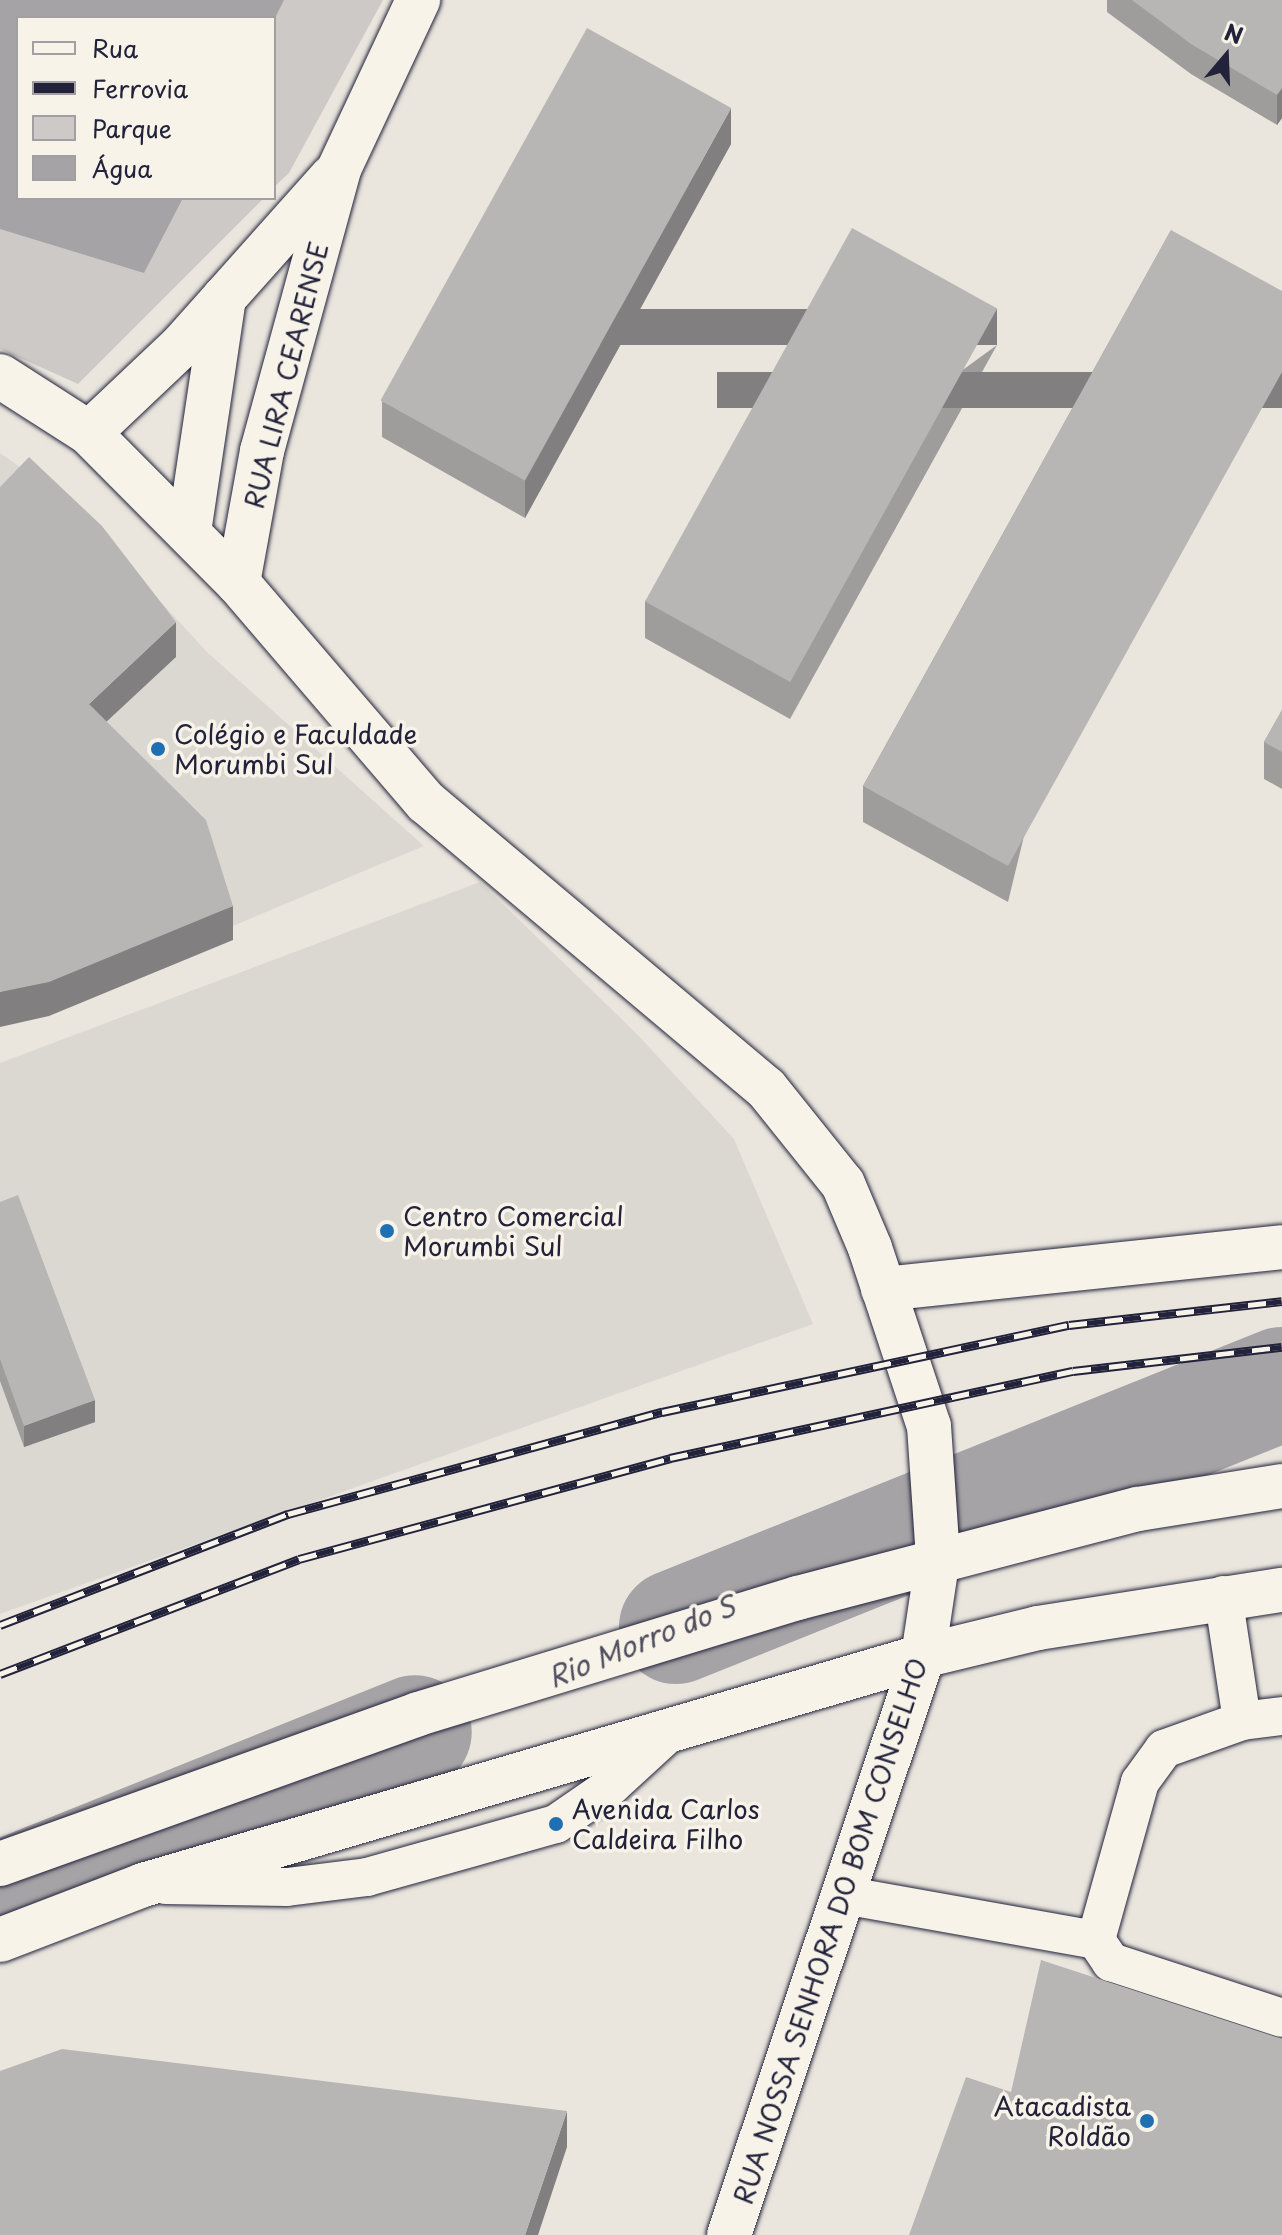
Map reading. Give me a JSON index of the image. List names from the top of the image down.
{
  "streets": {
    "street": ["RUA LIRA CEARENSE", "RUA NOSSA SENHORA DO BOM CONSELHO"]
  },
  "crossings": [
    ["RUA LIRA CEARENSE", "RUA NOSSA SENHORA DO BOM CONSELHO"]
  ],
  "water": ["Rio Morro do S"],
  "places": [
    "Colégio e Faculdade Morumbi Sul",
    "Centro Comercial Morumbi Sul",
    "Avenida Carlos Caldeira Filho",
    "Atacadista Roldão"
  ],
  "legend": [
    "Rua",
    "Ferrovia",
    "Parque",
    "Água"
  ],
  "north": "top"
}
